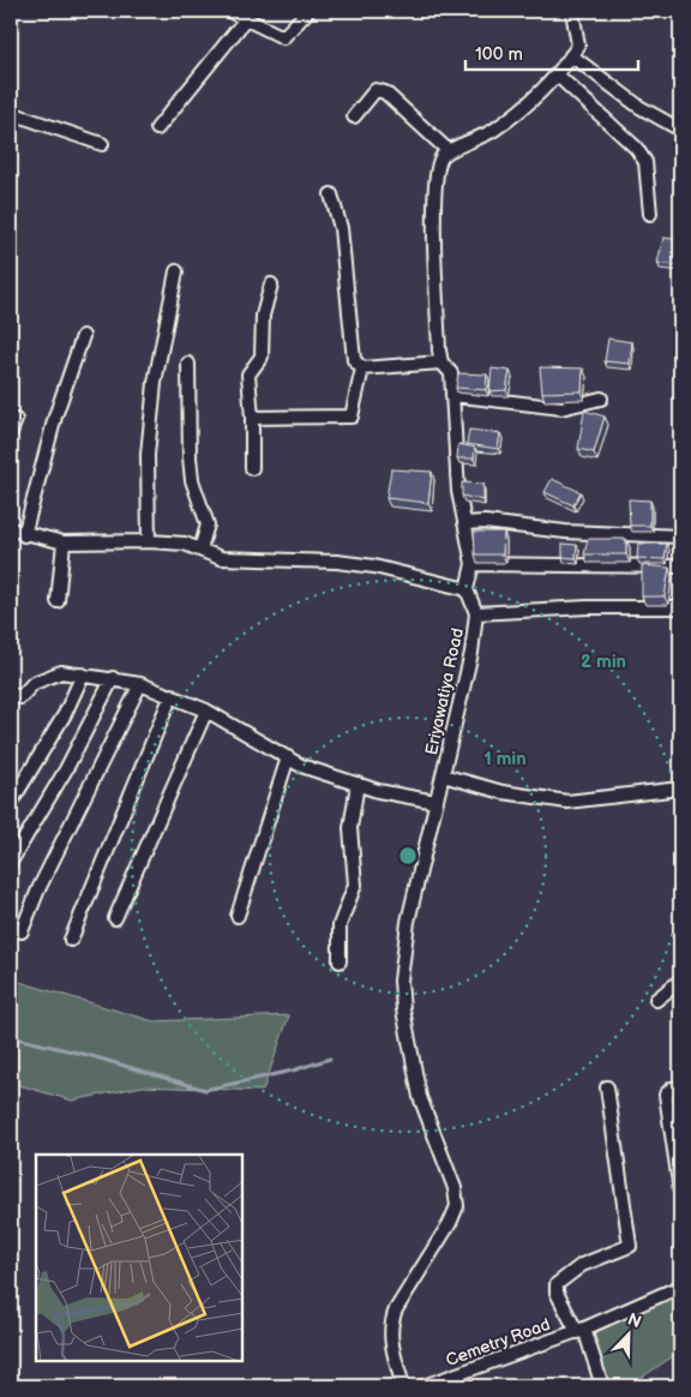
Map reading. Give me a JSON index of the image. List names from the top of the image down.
{
  "streets": {
    "street": ["Eriyawatiya Road", "Cemetry Road"]
  },
  "scale_bar": "100 m",
  "north": "top right",
  "rings": ["2 min", "1 min"]
}
